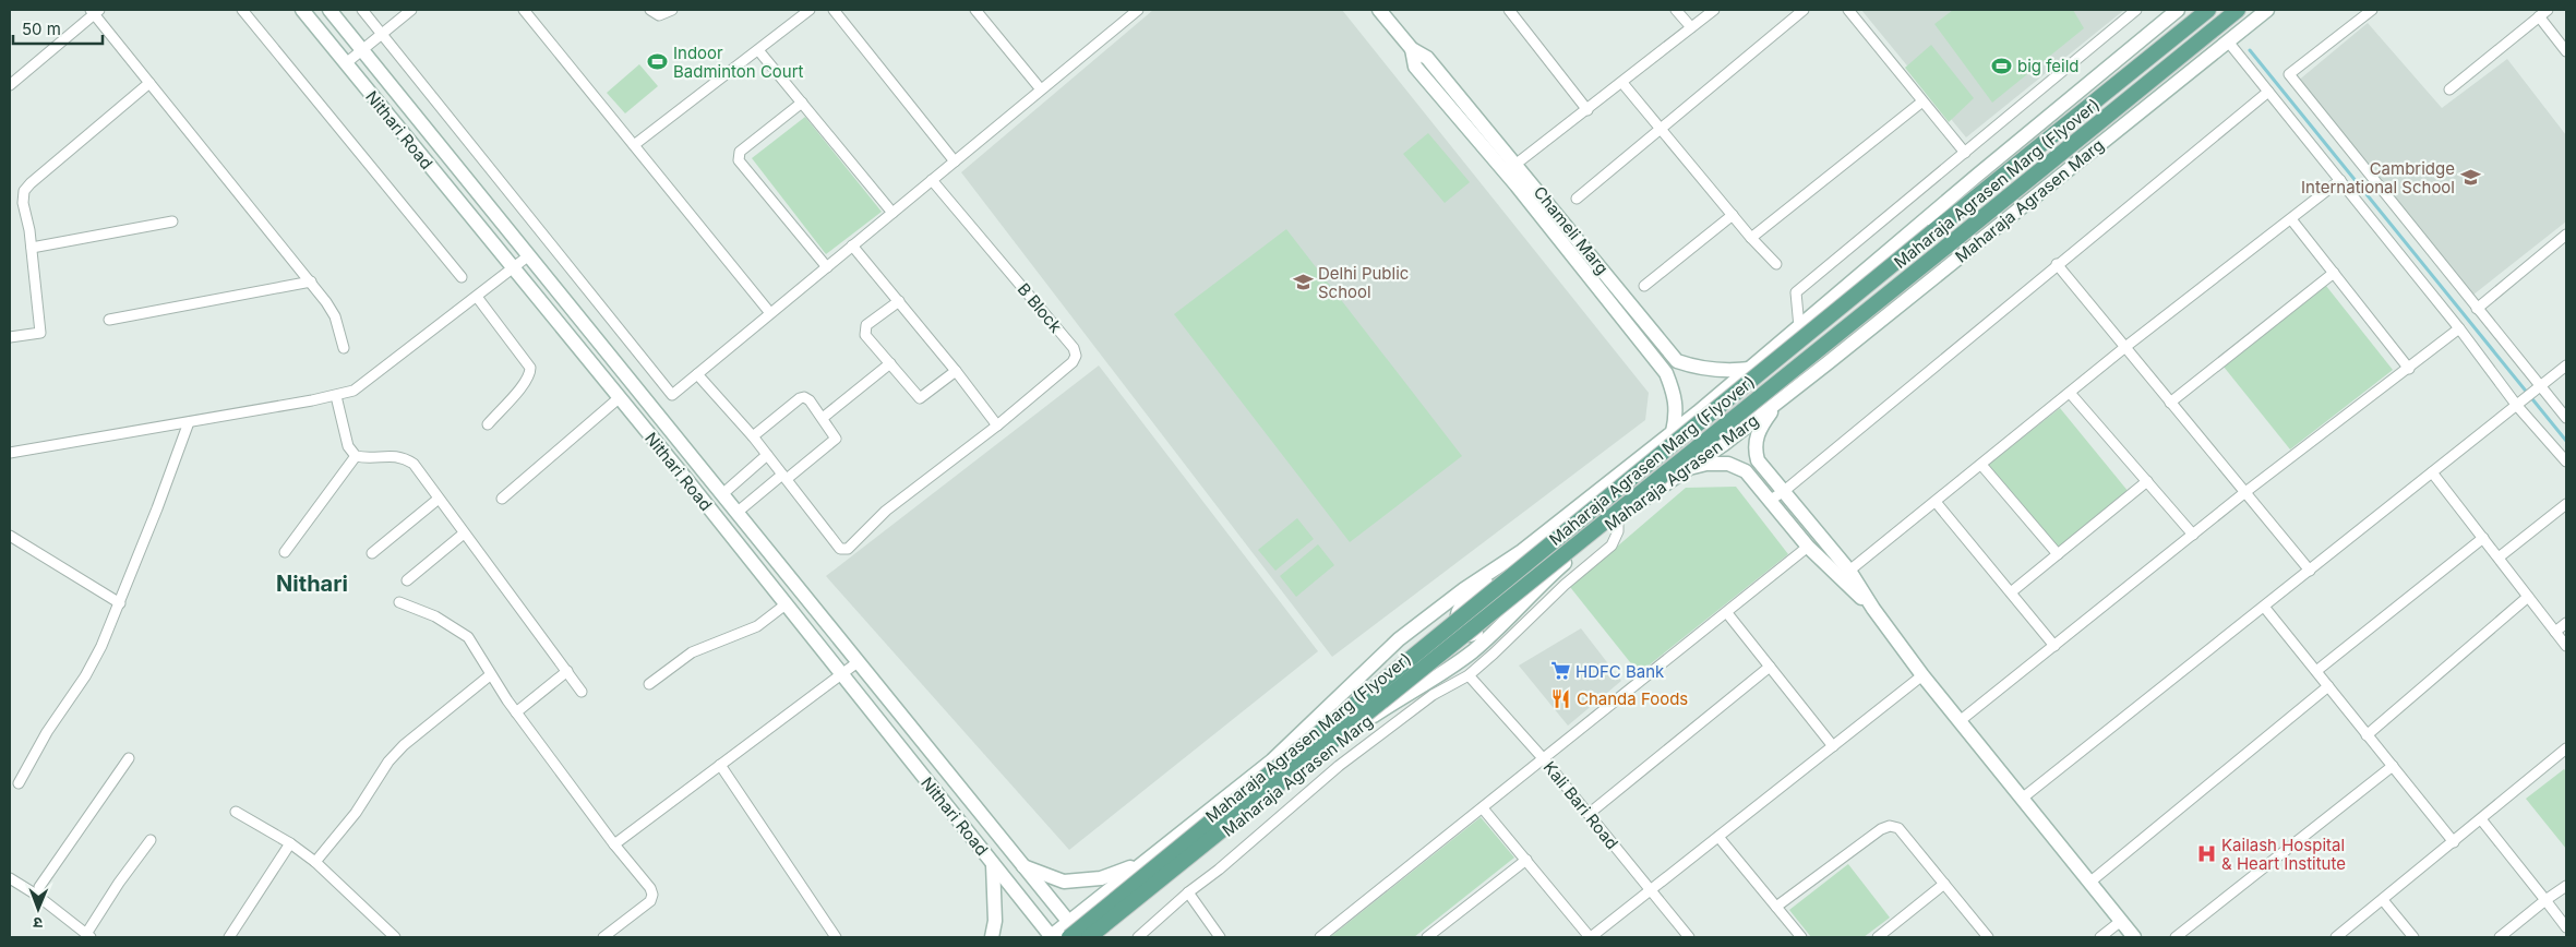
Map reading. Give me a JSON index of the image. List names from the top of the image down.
{
  "streets": {
    "main road": ["Maharaja Agrasen Marg (Flyover)"],
    "street": [
      "Nithari Road",
      "Maharaja Agrasen Marg",
      "Chameli Marg",
      "B Block",
      "Kali Bari Road"
    ]
  },
  "crossings": [
    ["Nithari Road", "Maharaja Agrasen Marg"],
    ["Maharaja Agrasen Marg (Flyover)", "Maharaja Agrasen Marg"],
    ["Maharaja Agrasen Marg", "Chameli Marg"]
  ],
  "districts": ["Nithari"],
  "places": {
    "sports": ["Indoor Badminton Court", "big feild"],
    "school or university": ["Cambridge International School", "Delhi Public School"],
    "supermarket": ["HDFC Bank"],
    "restaurant": ["Chanda Foods"],
    "hospital": ["Kailash Hospital & Heart Institute"]
  },
  "scale_bar": "50 m",
  "north": "bottom"
}
